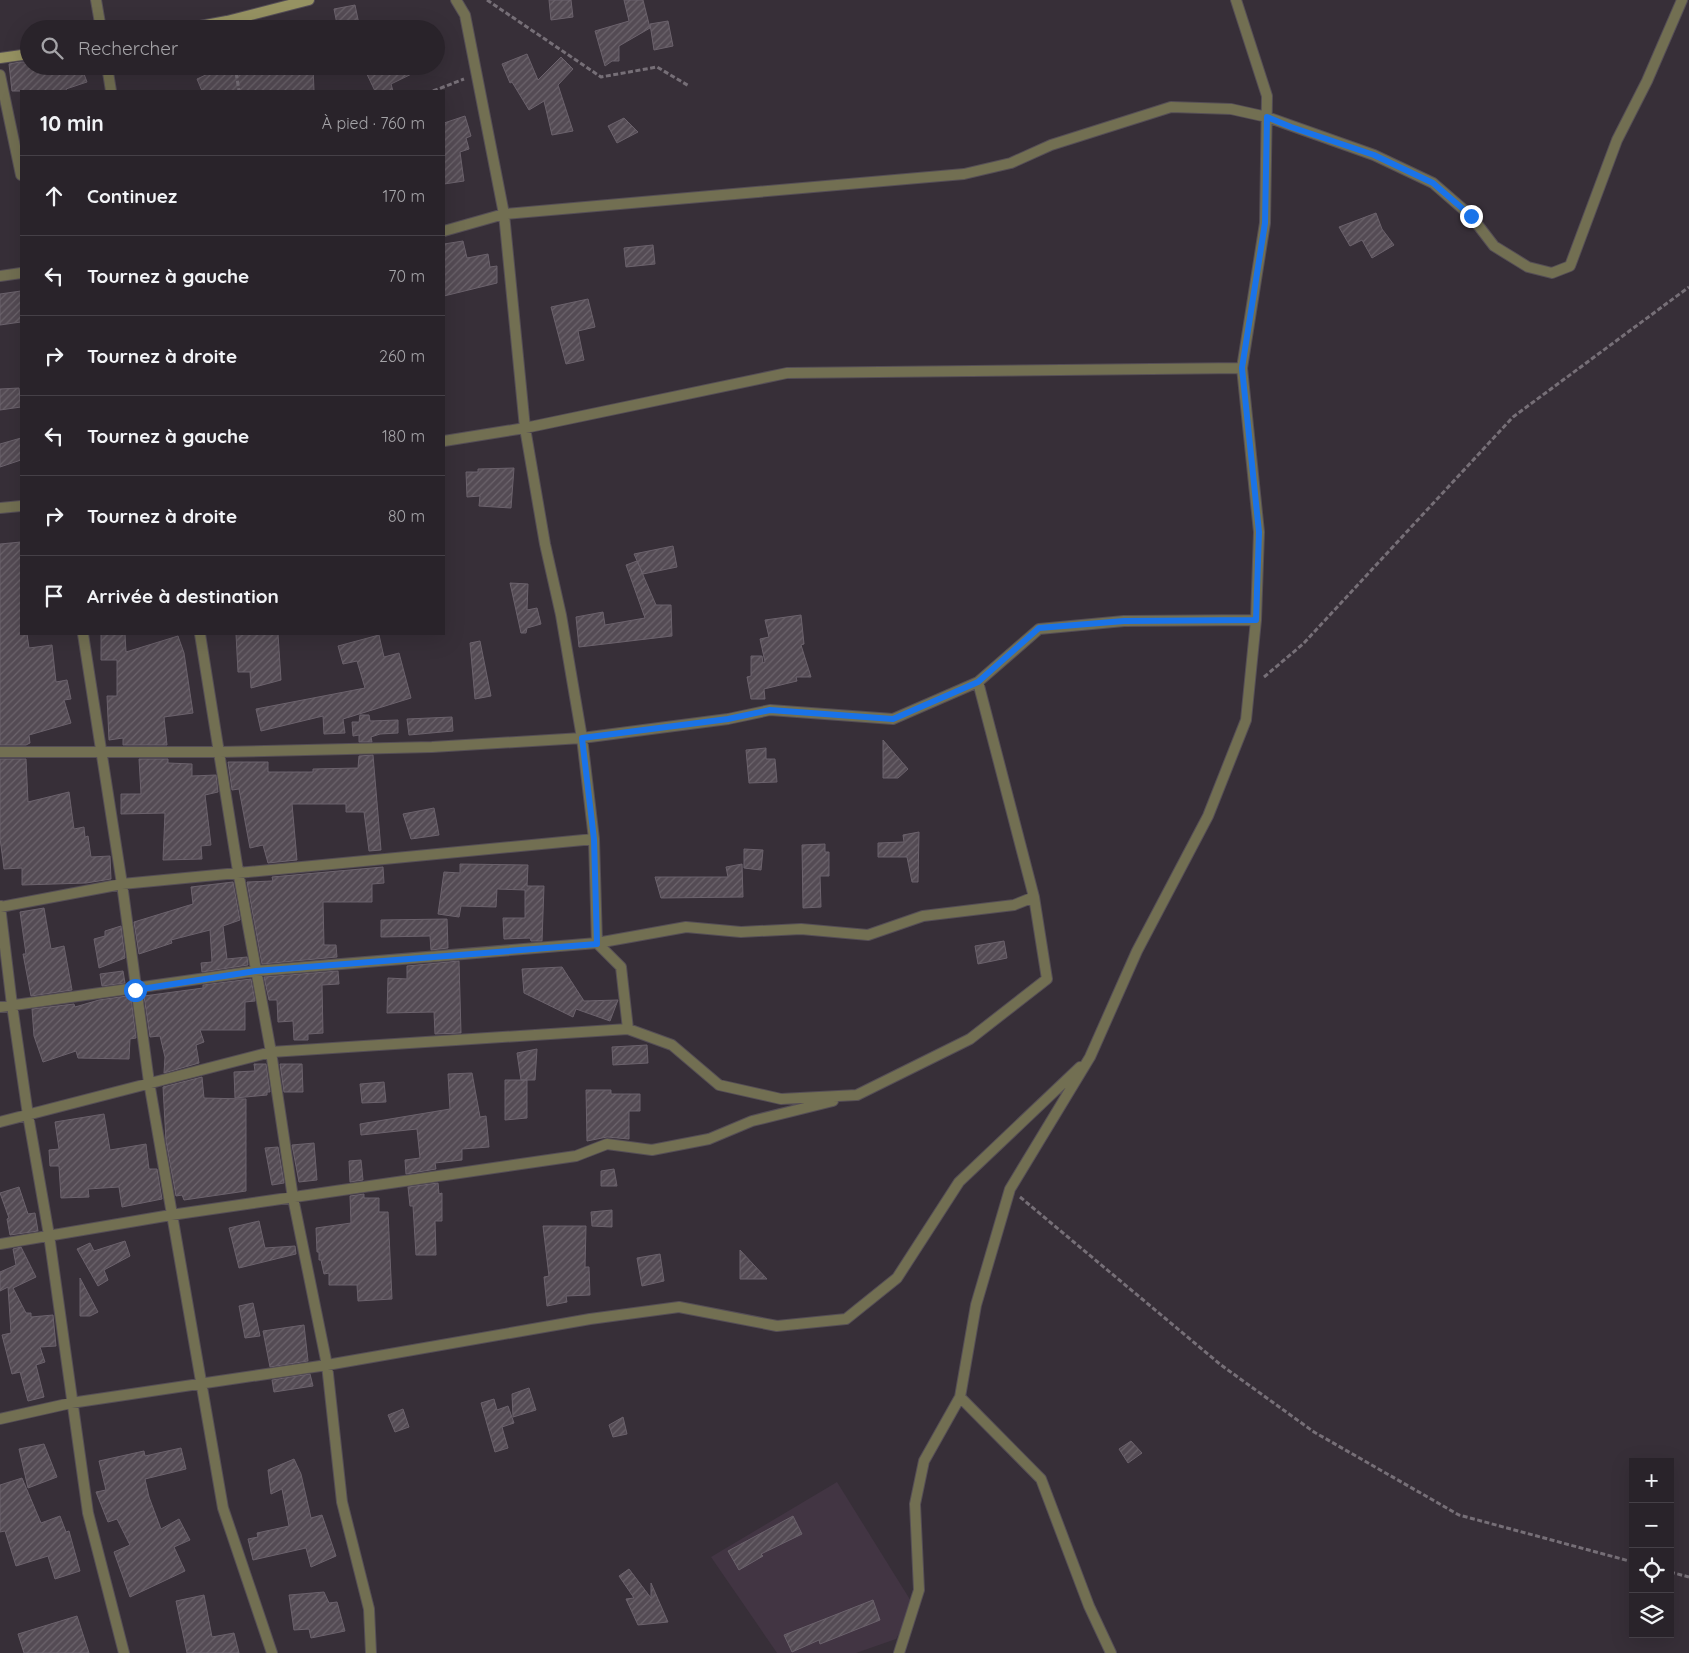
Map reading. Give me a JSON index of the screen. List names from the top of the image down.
{
  "page": {
    "search": "Rechercher",
    "heading": ["10 min", "À pied · 760 m"],
    "list": [
      ["Continuez", "170 m"],
      ["Tournez à gauche", "70 m"],
      ["Tournez à droite", "260 m"],
      ["Tournez à gauche", "180 m"],
      ["Tournez à droite", "80 m"],
      "Arrivée à destination"
    ],
    "map_buttons": ["+", "−"]
  }
}
